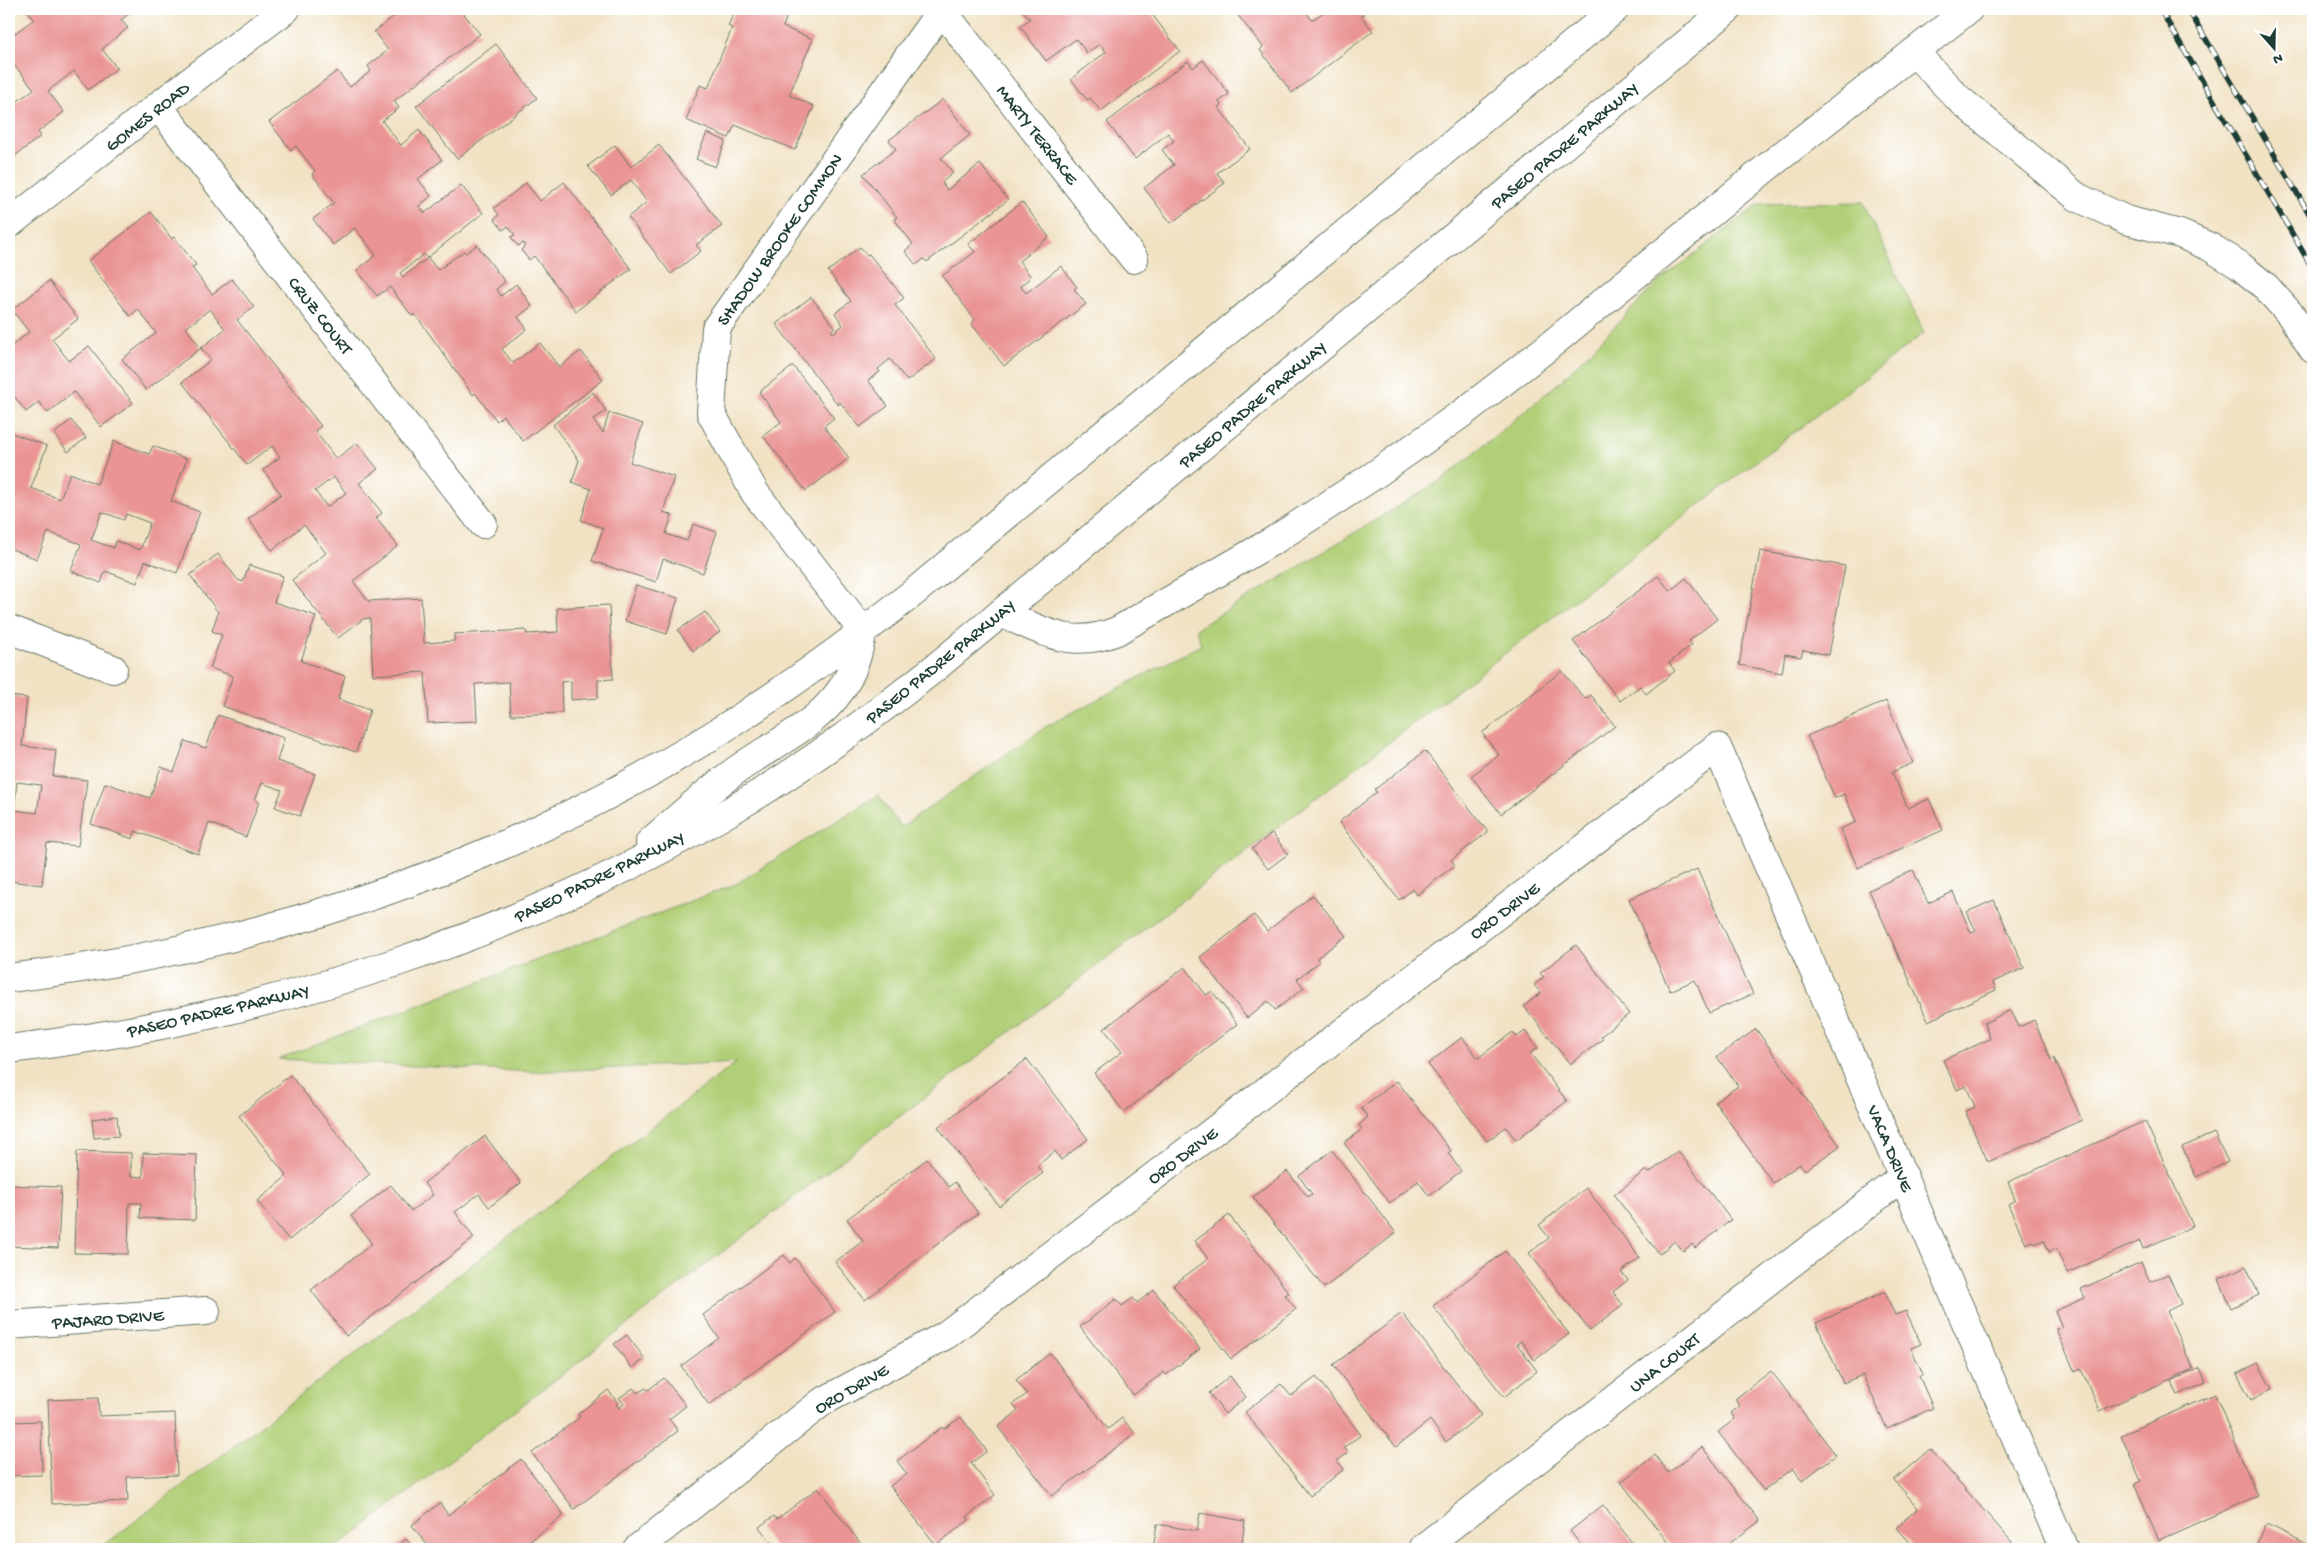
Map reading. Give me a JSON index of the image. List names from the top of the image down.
{
  "streets": {
    "street": [
      "GOMES ROAD",
      "MARTY TERRACE",
      "PASEO PADRE PARKWAY",
      "SHADOW BROOKE COMMON",
      "CRUZ COURT",
      "ORO DRIVE",
      "VACA DRIVE",
      "PAJARO DRIVE",
      "UNA COURT"
    ]
  },
  "crossings": [
    ["GOMES ROAD", "CRUZ COURT"],
    ["MARTY TERRACE", "SHADOW BROOKE COMMON"],
    ["ORO DRIVE", "VACA DRIVE"],
    ["VACA DRIVE", "UNA COURT"]
  ],
  "north": "bottom"
}
